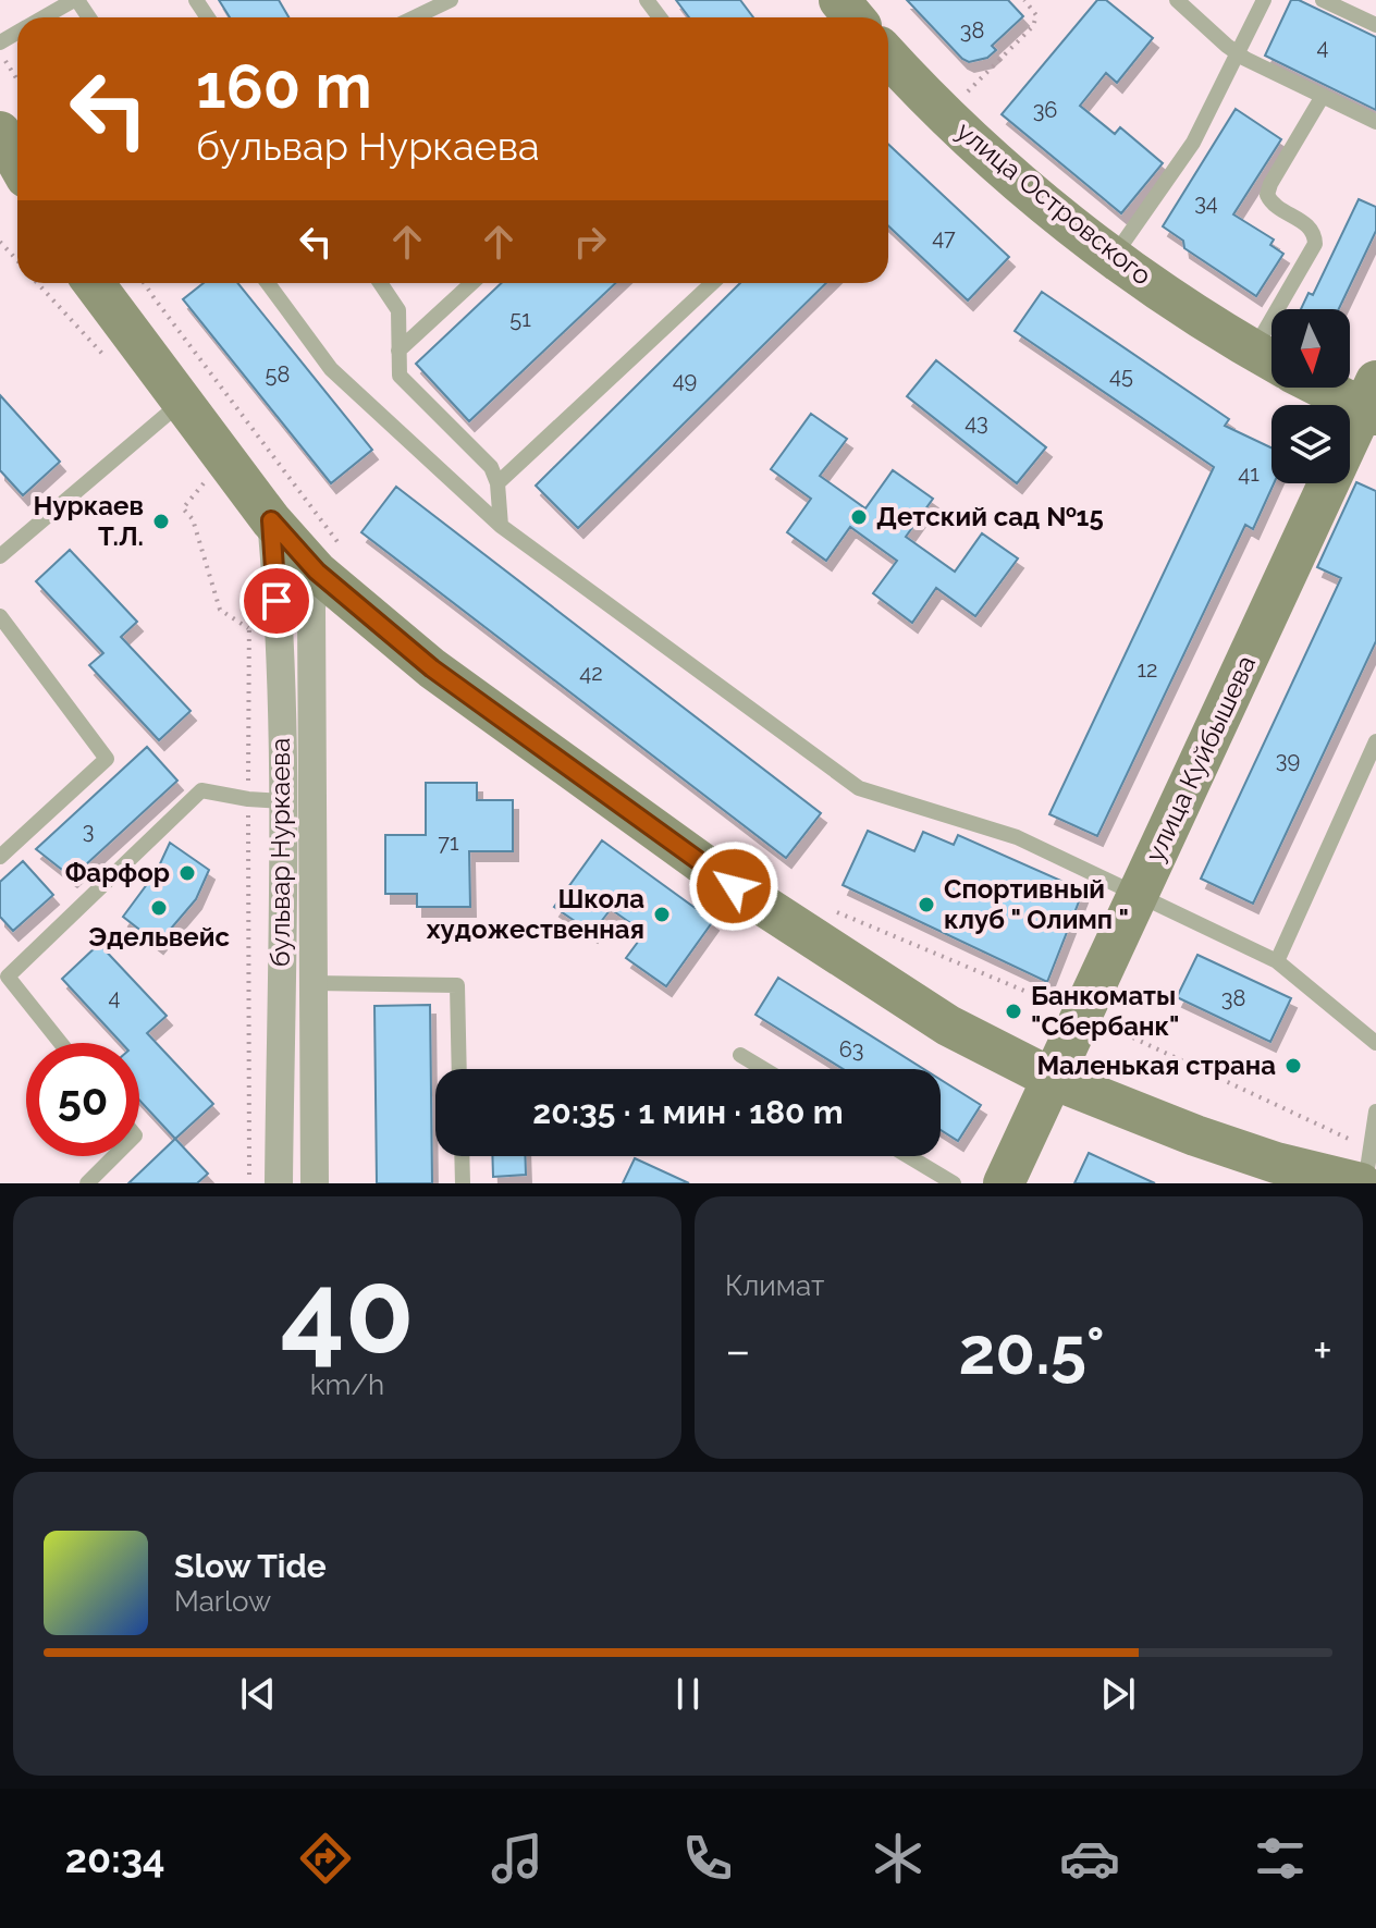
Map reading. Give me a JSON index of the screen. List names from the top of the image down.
{
  "streets": {
    "main road": ["улица Островского", "улица Куйбышева"],
    "street": ["бульвар Нуркаева"]
  },
  "crossings": [
    ["улица Островского", "улица Куйбышева"]
  ],
  "places": [
    "Детский сад №15",
    "Нуркаев Т.Л.",
    "Фарфор",
    "Спортивный клуб \" Олимп \"",
    "Эдельвейс",
    "Школа художественная",
    "Банкоматы \"Сбербанк\"",
    "Маленькая страна"
  ],
  "house_numbers": [
    "38",
    "4",
    "36",
    "34",
    "47",
    "51",
    "58",
    "45",
    "49",
    "43",
    "41",
    "12",
    "42",
    "39",
    "3",
    "71",
    "4",
    "38",
    "63"
  ],
  "north": "bottom",
  "page": {
    "turn": ["160 m", "бульвар Нуркаева"],
    "limit": "50",
    "trip": "20:35 · 1 мин · 180 m",
    "tile": [
      ["40", "km/h"],
      "Климат"
    ],
    "heat": ["−", "20.5°", "+"],
    "song": ["Slow Tide", "Marlow"],
    "tabs": "20:34"
  }
}
